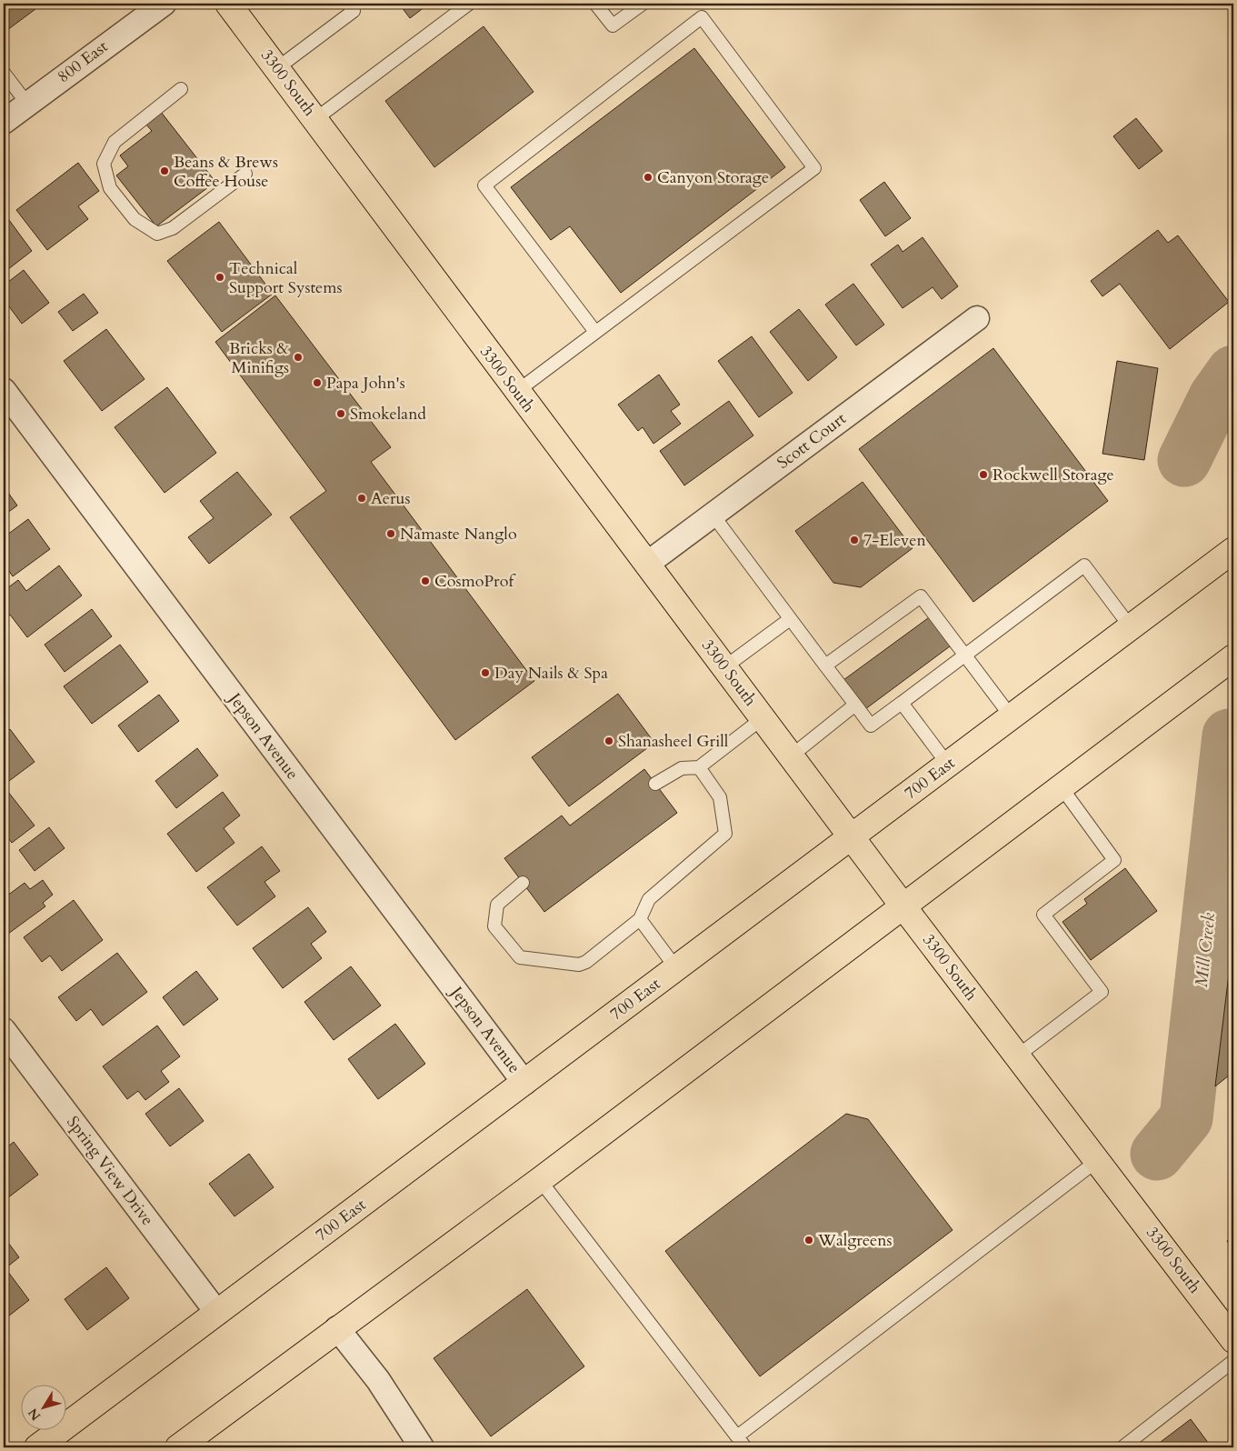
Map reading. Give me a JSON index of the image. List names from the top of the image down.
{
  "streets": {
    "main road": ["3300 South", "700 East"],
    "street": [
      "800 East",
      "Scott Court",
      "Jepson Avenue",
      "Spring View Drive"
    ]
  },
  "crossings": [
    ["3300 South", "Scott Court"],
    ["3300 South", "700 East"],
    ["Jepson Avenue", "700 East"],
    ["700 East", "Spring View Drive"]
  ],
  "water": ["Mill Creek"],
  "places": [
    "Beans & Brews Coffee House",
    "Canyon Storage",
    "Technical Support Systems",
    "Bricks & Minifigs",
    "Papa John's",
    "Smokeland",
    "Rockwell Storage",
    "Aerus",
    "Namaste Nanglo",
    "7-Eleven",
    "CosmoProf",
    "Day Nails & Spa",
    "Shanasheel Grill",
    "Walgreens"
  ],
  "north": "bottom left"
}
